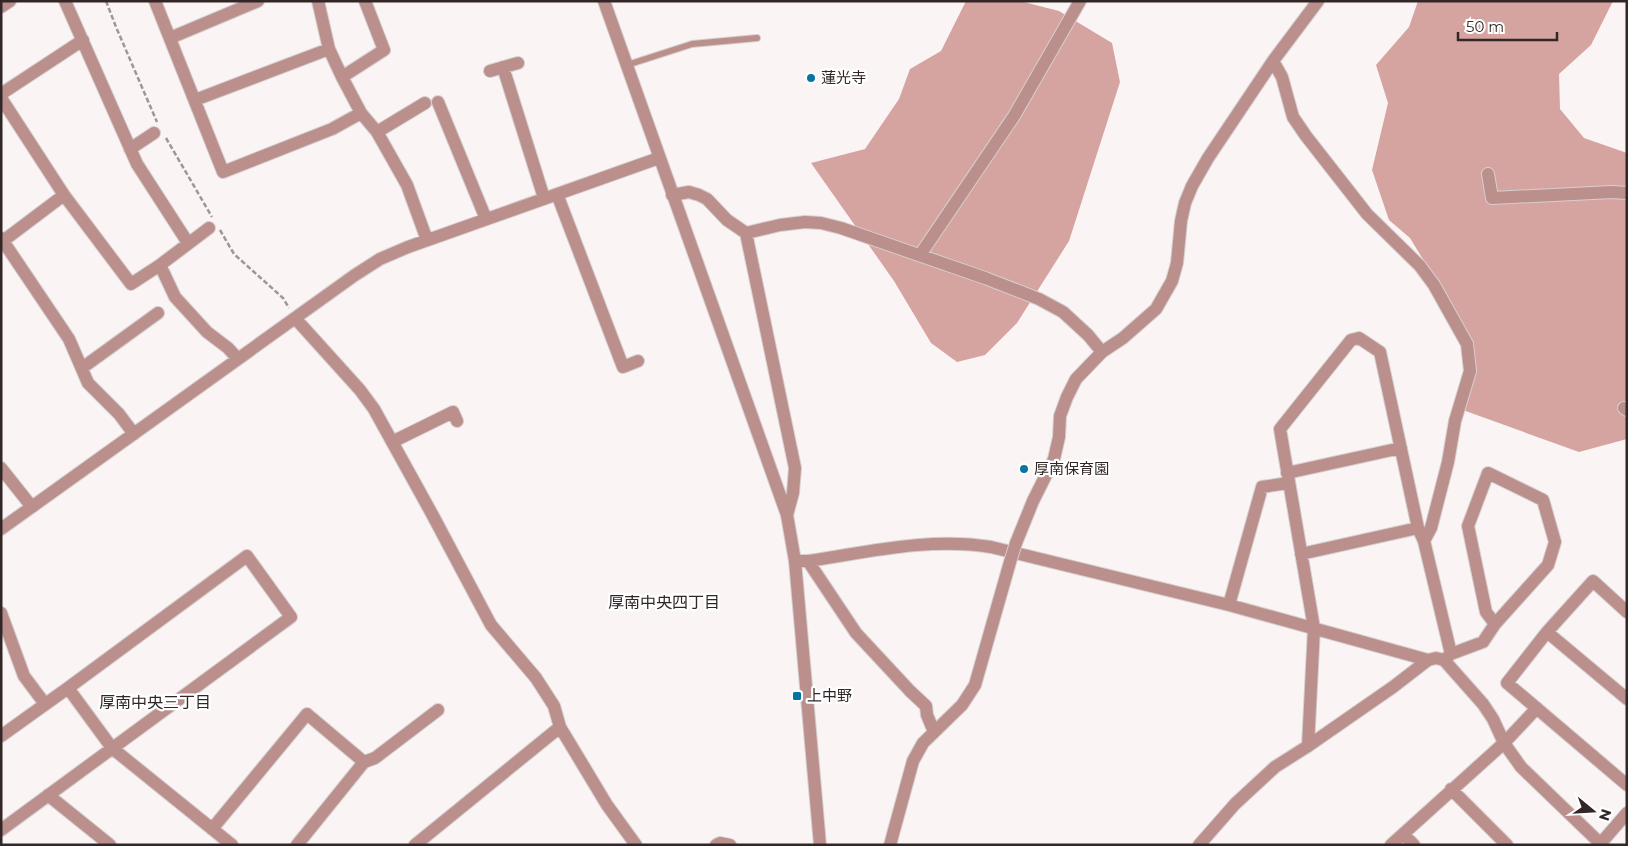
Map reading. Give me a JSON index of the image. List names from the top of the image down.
{
  "districts": ["厚南中央四丁目", "厚南中央三丁目"],
  "places": {
    "other": ["蓮光寺", "厚南保育園"],
    "transit": ["上中野"]
  },
  "scale_bar": "50 m",
  "north": "right"
}
